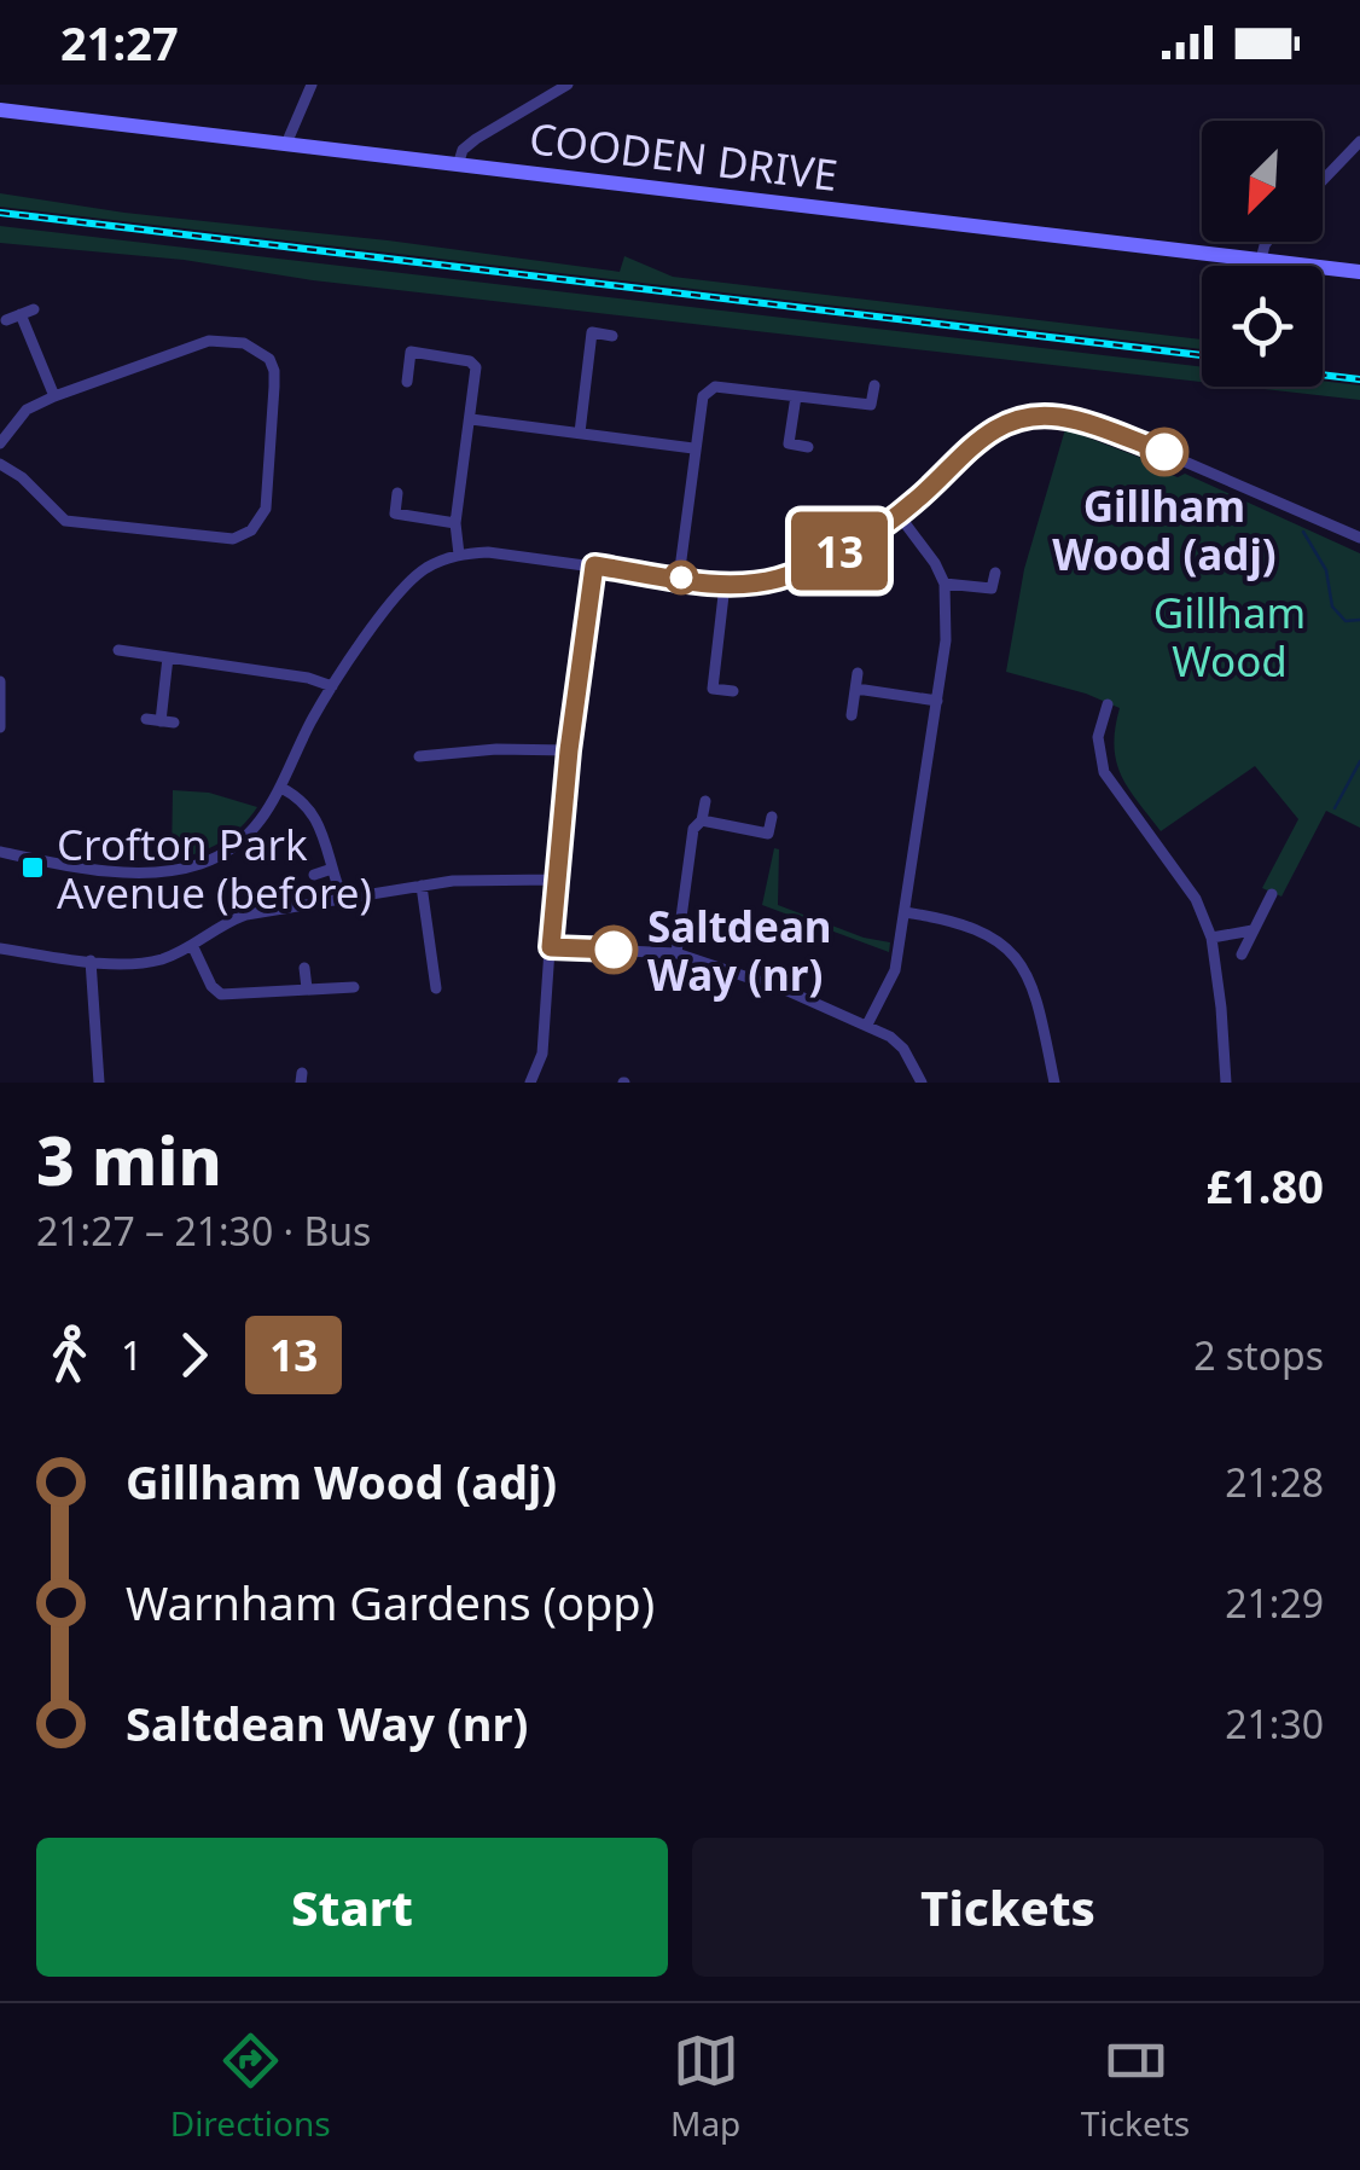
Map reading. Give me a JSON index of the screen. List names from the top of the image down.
{
  "streets": {
    "main road": ["COODEN DRIVE"]
  },
  "parks": ["Gillham Wood"],
  "places": {
    "other": ["Gillham Wood (adj)", "Saltdean Way (nr)"],
    "transit": ["Crofton Park Avenue (before)"]
  },
  "lines": ["bus line 13"],
  "north": "bottom left",
  "page": {
    "status": "21:27",
    "on_map": "13",
    "heading": ["3 min", "21:27 – 21:30 · Bus", "£1.80"],
    "legs": ["1", "13", "2 stops"],
    "list": [
      {
        "name": "Gillham Wood (adj)",
        "value": "21:28"
      },
      {
        "name": "Warnham Gardens (opp)",
        "value": "21:29"
      },
      {
        "name": "Saltdean Way (nr)",
        "value": "21:30"
      }
    ],
    "buttons": ["Start", "Tickets"],
    "tabs": ["Directions", "Map", "Tickets"]
  }
}
